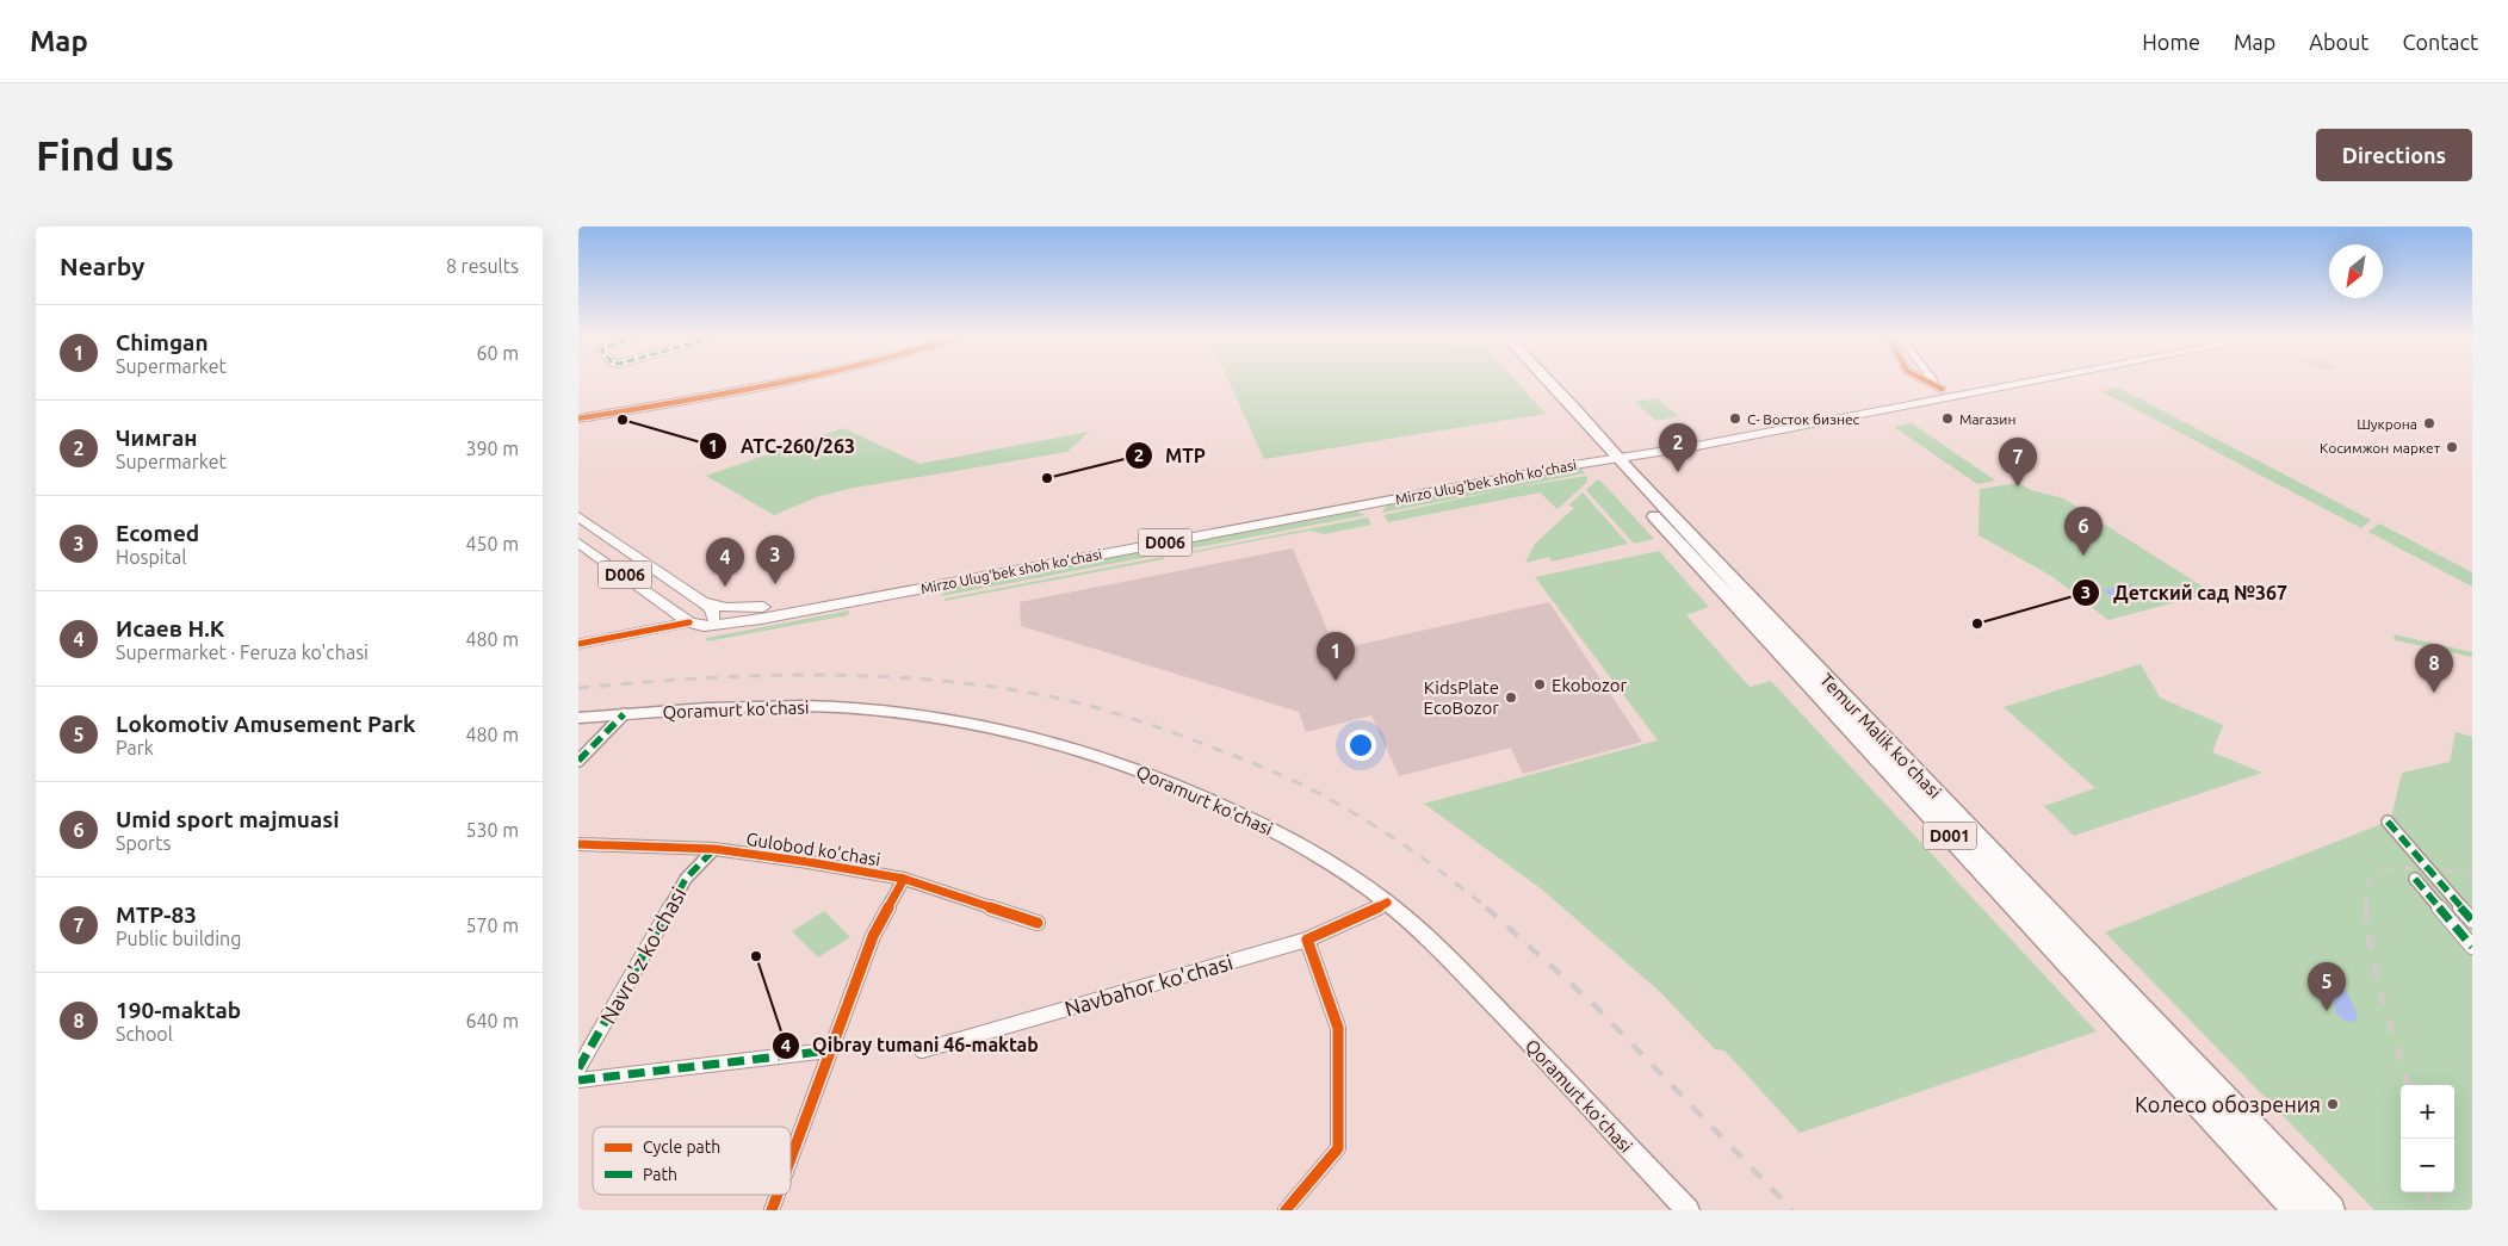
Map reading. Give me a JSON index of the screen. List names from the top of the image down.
{
  "streets": {
    "highway": ["Temur Malik ko'chasi", "D001"],
    "main road": ["Mirzo Ulug'bek shoh ko'chasi", "D006", "Qoramurt koʻchasi"],
    "street": ["Gulobod ko'chasi", "Navro'z ko'chasi", "Navbahor ko'chasi"]
  },
  "crossings": [
    ["Mirzo Ulug'bek shoh ko'chasi", "D006"],
    ["Mirzo Ulug'bek shoh ko'chasi", "Temur Malik ko'chasi"],
    ["Qoramurt koʻchasi", "Navbahor ko'chasi"],
    ["Gulobod ko'chasi", "Navro'z ko'chasi"]
  ],
  "places": [
    "С- Восток бизнес",
    "Магазин",
    "АТС-260/263",
    "Шукрона",
    "Косимжон маркет",
    "MTP",
    "Детский сад №367",
    "Ekobozor",
    "KidsPlate EcoBozor",
    "Qibray tumani 46-maktab",
    "Колесо обозрения"
  ],
  "legend": ["Cycle path", "Path"],
  "north": "bottom left",
  "page": {
    "header": "Map",
    "nav": [
      "Home",
      "Map",
      "About",
      "Contact"
    ],
    "buttons": "Directions",
    "title": "Find us",
    "heading": ["Nearby", "8 results"],
    "list": [
      {
        "mark": "1",
        "name": "Chimgan",
        "note": "Supermarket",
        "value": "60 m"
      },
      {
        "mark": "2",
        "name": "Чимган",
        "note": "Supermarket",
        "value": "390 m"
      },
      {
        "mark": "3",
        "name": "Ecomed",
        "note": "Hospital",
        "value": "450 m"
      },
      {
        "mark": "4",
        "name": "Исаев Н.К",
        "note": "Supermarket · Feruza ko'chasi",
        "value": "480 m"
      },
      {
        "mark": "5",
        "name": "Lokomotiv Amusement Park",
        "note": "Park",
        "value": "480 m"
      },
      {
        "mark": "6",
        "name": "Umid sport majmuasi",
        "note": "Sports",
        "value": "530 m"
      },
      {
        "mark": "7",
        "name": "MTP-83",
        "note": "Public building",
        "value": "570 m"
      },
      {
        "mark": "8",
        "name": "190-maktab",
        "note": "School",
        "value": "640 m"
      }
    ],
    "pins": [
      "2",
      "7",
      "6",
      "3",
      "4",
      "1",
      "8",
      "5"
    ],
    "map_buttons": ["+", "−"]
  }
}
